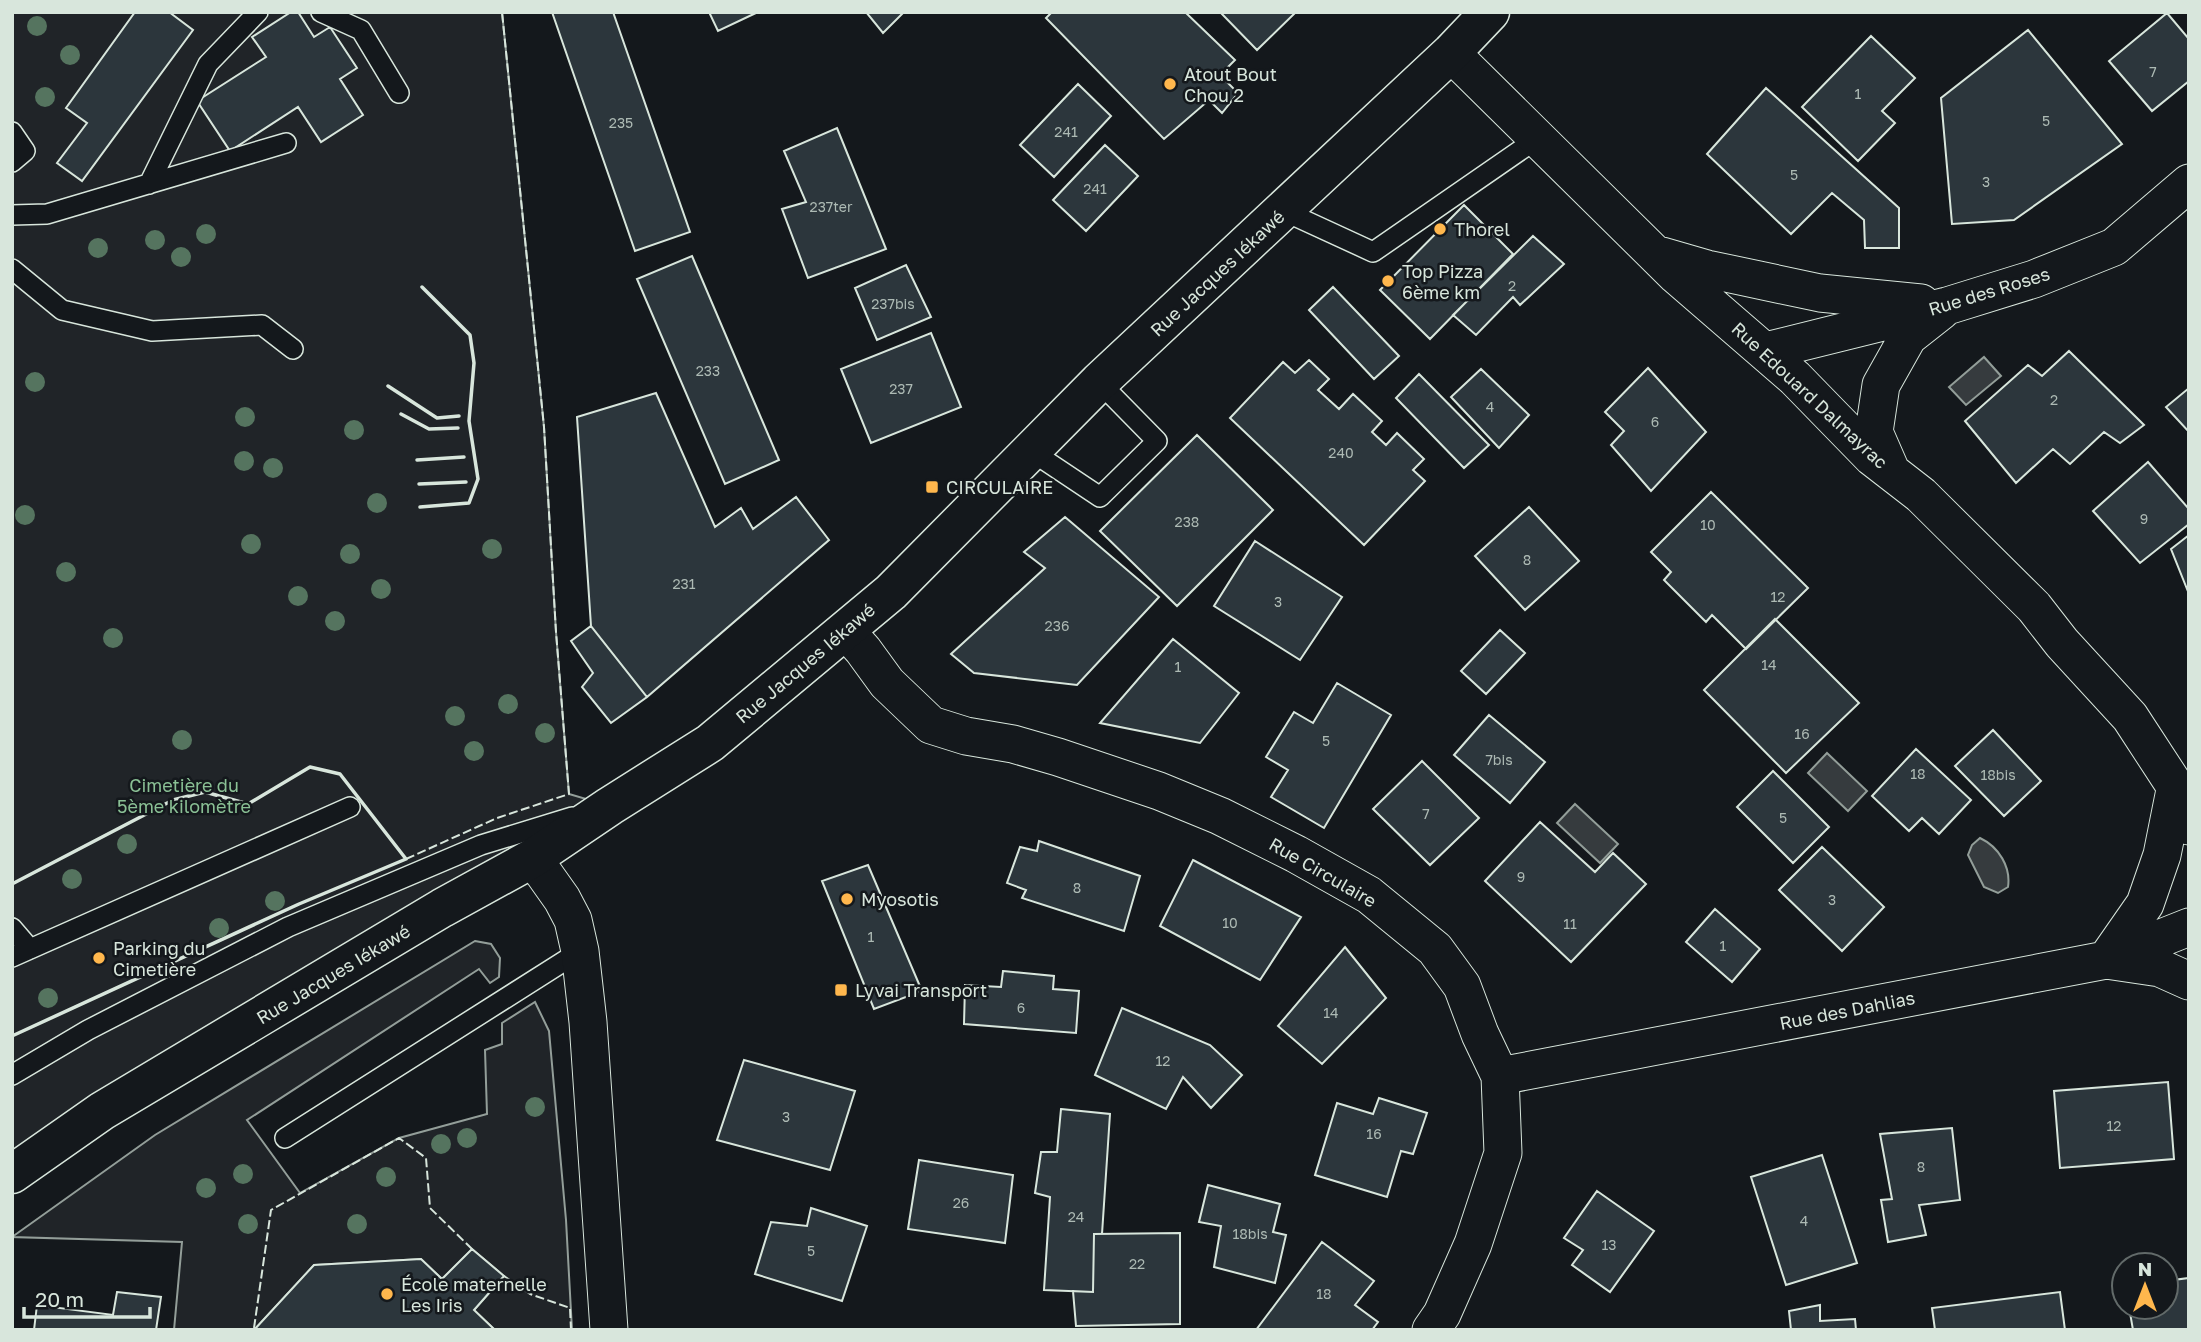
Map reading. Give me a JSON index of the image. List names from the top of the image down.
{
  "streets": {
    "main road": ["Rue Jacques Iékawé"],
    "street": [
      "Rue des Roses",
      "Rue Edouard Dalmayrac",
      "Rue Circulaire",
      "Rue des Dahlias"
    ]
  },
  "crossings": [
    ["Rue Jacques Iékawé", "Rue Edouard Dalmayrac"],
    ["Rue Jacques Iékawé", "Rue Circulaire"],
    ["Rue des Roses", "Rue Edouard Dalmayrac"],
    ["Rue Circulaire", "Rue des Dahlias"]
  ],
  "parks": ["Cimetière du 5ème kilomètre"],
  "places": {
    "other": [
      "Atout Bout Chou 2",
      "Thorel",
      "Top Pizza 6ème km",
      "Myosotis",
      "Parking du Cimetière",
      "École maternelle Les Iris"
    ],
    "transit": ["CIRCULAIRE", "Lyvai Transport"]
  },
  "house_numbers": [
    "7",
    "1",
    "5",
    "235",
    "241",
    "5",
    "3",
    "241",
    "237ter",
    "2",
    "237bis",
    "233",
    "237",
    "2",
    "4",
    "6",
    "240",
    "9",
    "238",
    "10",
    "8",
    "231",
    "12",
    "3",
    "236",
    "14",
    "1",
    "16",
    "5",
    "7bis",
    "18",
    "18bis",
    "7",
    "5",
    "9",
    "8",
    "3",
    "10",
    "11",
    "1",
    "1",
    "6",
    "14",
    "12",
    "3",
    "12",
    "16",
    "8",
    "26",
    "24",
    "4",
    "18bis",
    "13",
    "5",
    "22",
    "18"
  ],
  "scale_bar": "20 m",
  "north": "top"
}
